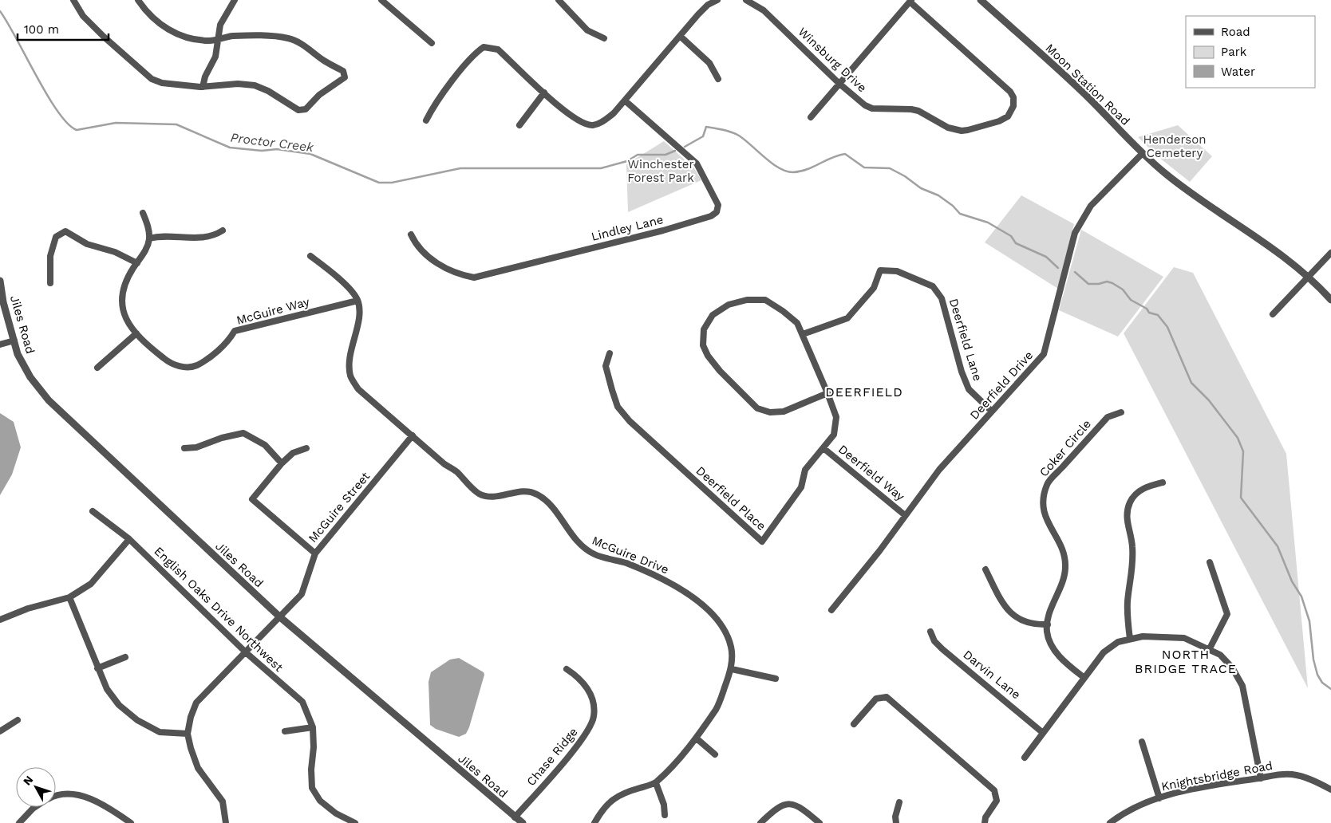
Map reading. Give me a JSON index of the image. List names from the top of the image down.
{
  "streets": {
    "street": [
      "Winsburg Drive",
      "Moon Station Road",
      "Lindley Lane",
      "McGuire Way",
      "Jiles Road",
      "Deerfield Lane",
      "Deerfield Drive",
      "Coker Circle",
      "Deerfield Way",
      "Deerfield Place",
      "McGuire Street",
      "McGuire Drive",
      "English Oaks Drive Northwest",
      "Darvin Lane",
      "Chase Ridge",
      "Knightsbridge Road"
    ]
  },
  "crossings": [
    ["Moon Station Road", "Deerfield Drive"],
    ["McGuire Way", "McGuire Drive"],
    ["Jiles Road", "McGuire Street"],
    ["Jiles Road", "Chase Ridge"],
    ["Deerfield Lane", "Deerfield Drive"],
    ["Deerfield Lane", "Deerfield Place"],
    ["Deerfield Drive", "Deerfield Way"],
    ["Deerfield Way", "Deerfield Place"],
    ["McGuire Street", "McGuire Drive"],
    ["McGuire Street", "English Oaks Drive Northwest"]
  ],
  "districts": ["DEERFIELD", "NORTH BRIDGE TRACE"],
  "water": ["Proctor Creek"],
  "parks": ["Henderson Cemetery", "Winchester Forest Park"],
  "legend": ["Road", "Park", "Water"],
  "scale_bar": "100 m",
  "north": "top left"
}
